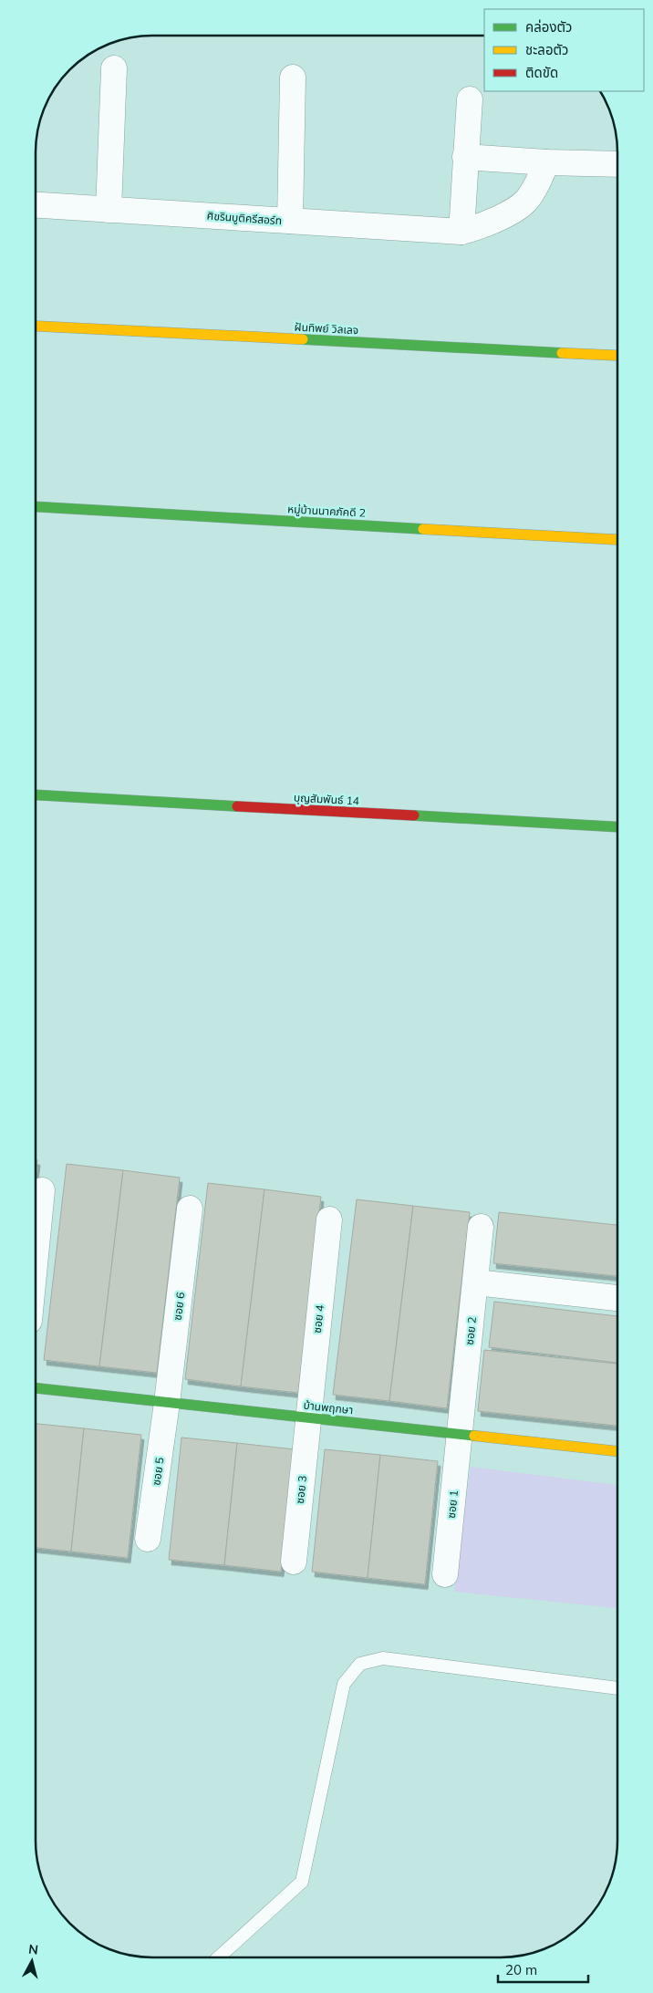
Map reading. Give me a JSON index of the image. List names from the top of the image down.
{
  "streets": {
    "street": [
      "ศิขรินบูติครีสอร์ท",
      "ฝันทิพย์ วิลเลจ",
      "หมู่บ้านนาคภัคดี 2",
      "บุญสัมพันธ์ 14",
      "ซอย 6",
      "ซอย 4",
      "ซอย 2",
      "บ้านพฤกษา",
      "ซอย 5",
      "ซอย 3",
      "ซอย 1"
    ]
  },
  "crossings": [
    ["ซอย 6", "บ้านพฤกษา"],
    ["ซอย 6", "ซอย 5"],
    ["ซอย 4", "บ้านพฤกษา"],
    ["ซอย 4", "ซอย 3"],
    ["ซอย 2", "บ้านพฤกษา"],
    ["ซอย 2", "ซอย 1"],
    ["บ้านพฤกษา", "ซอย 5"],
    ["บ้านพฤกษา", "ซอย 3"],
    ["บ้านพฤกษา", "ซอย 1"]
  ],
  "legend": ["คล่องตัว", "ชะลอตัว", "ติดขัด"],
  "scale_bar": "20 m",
  "north": "top"
}
